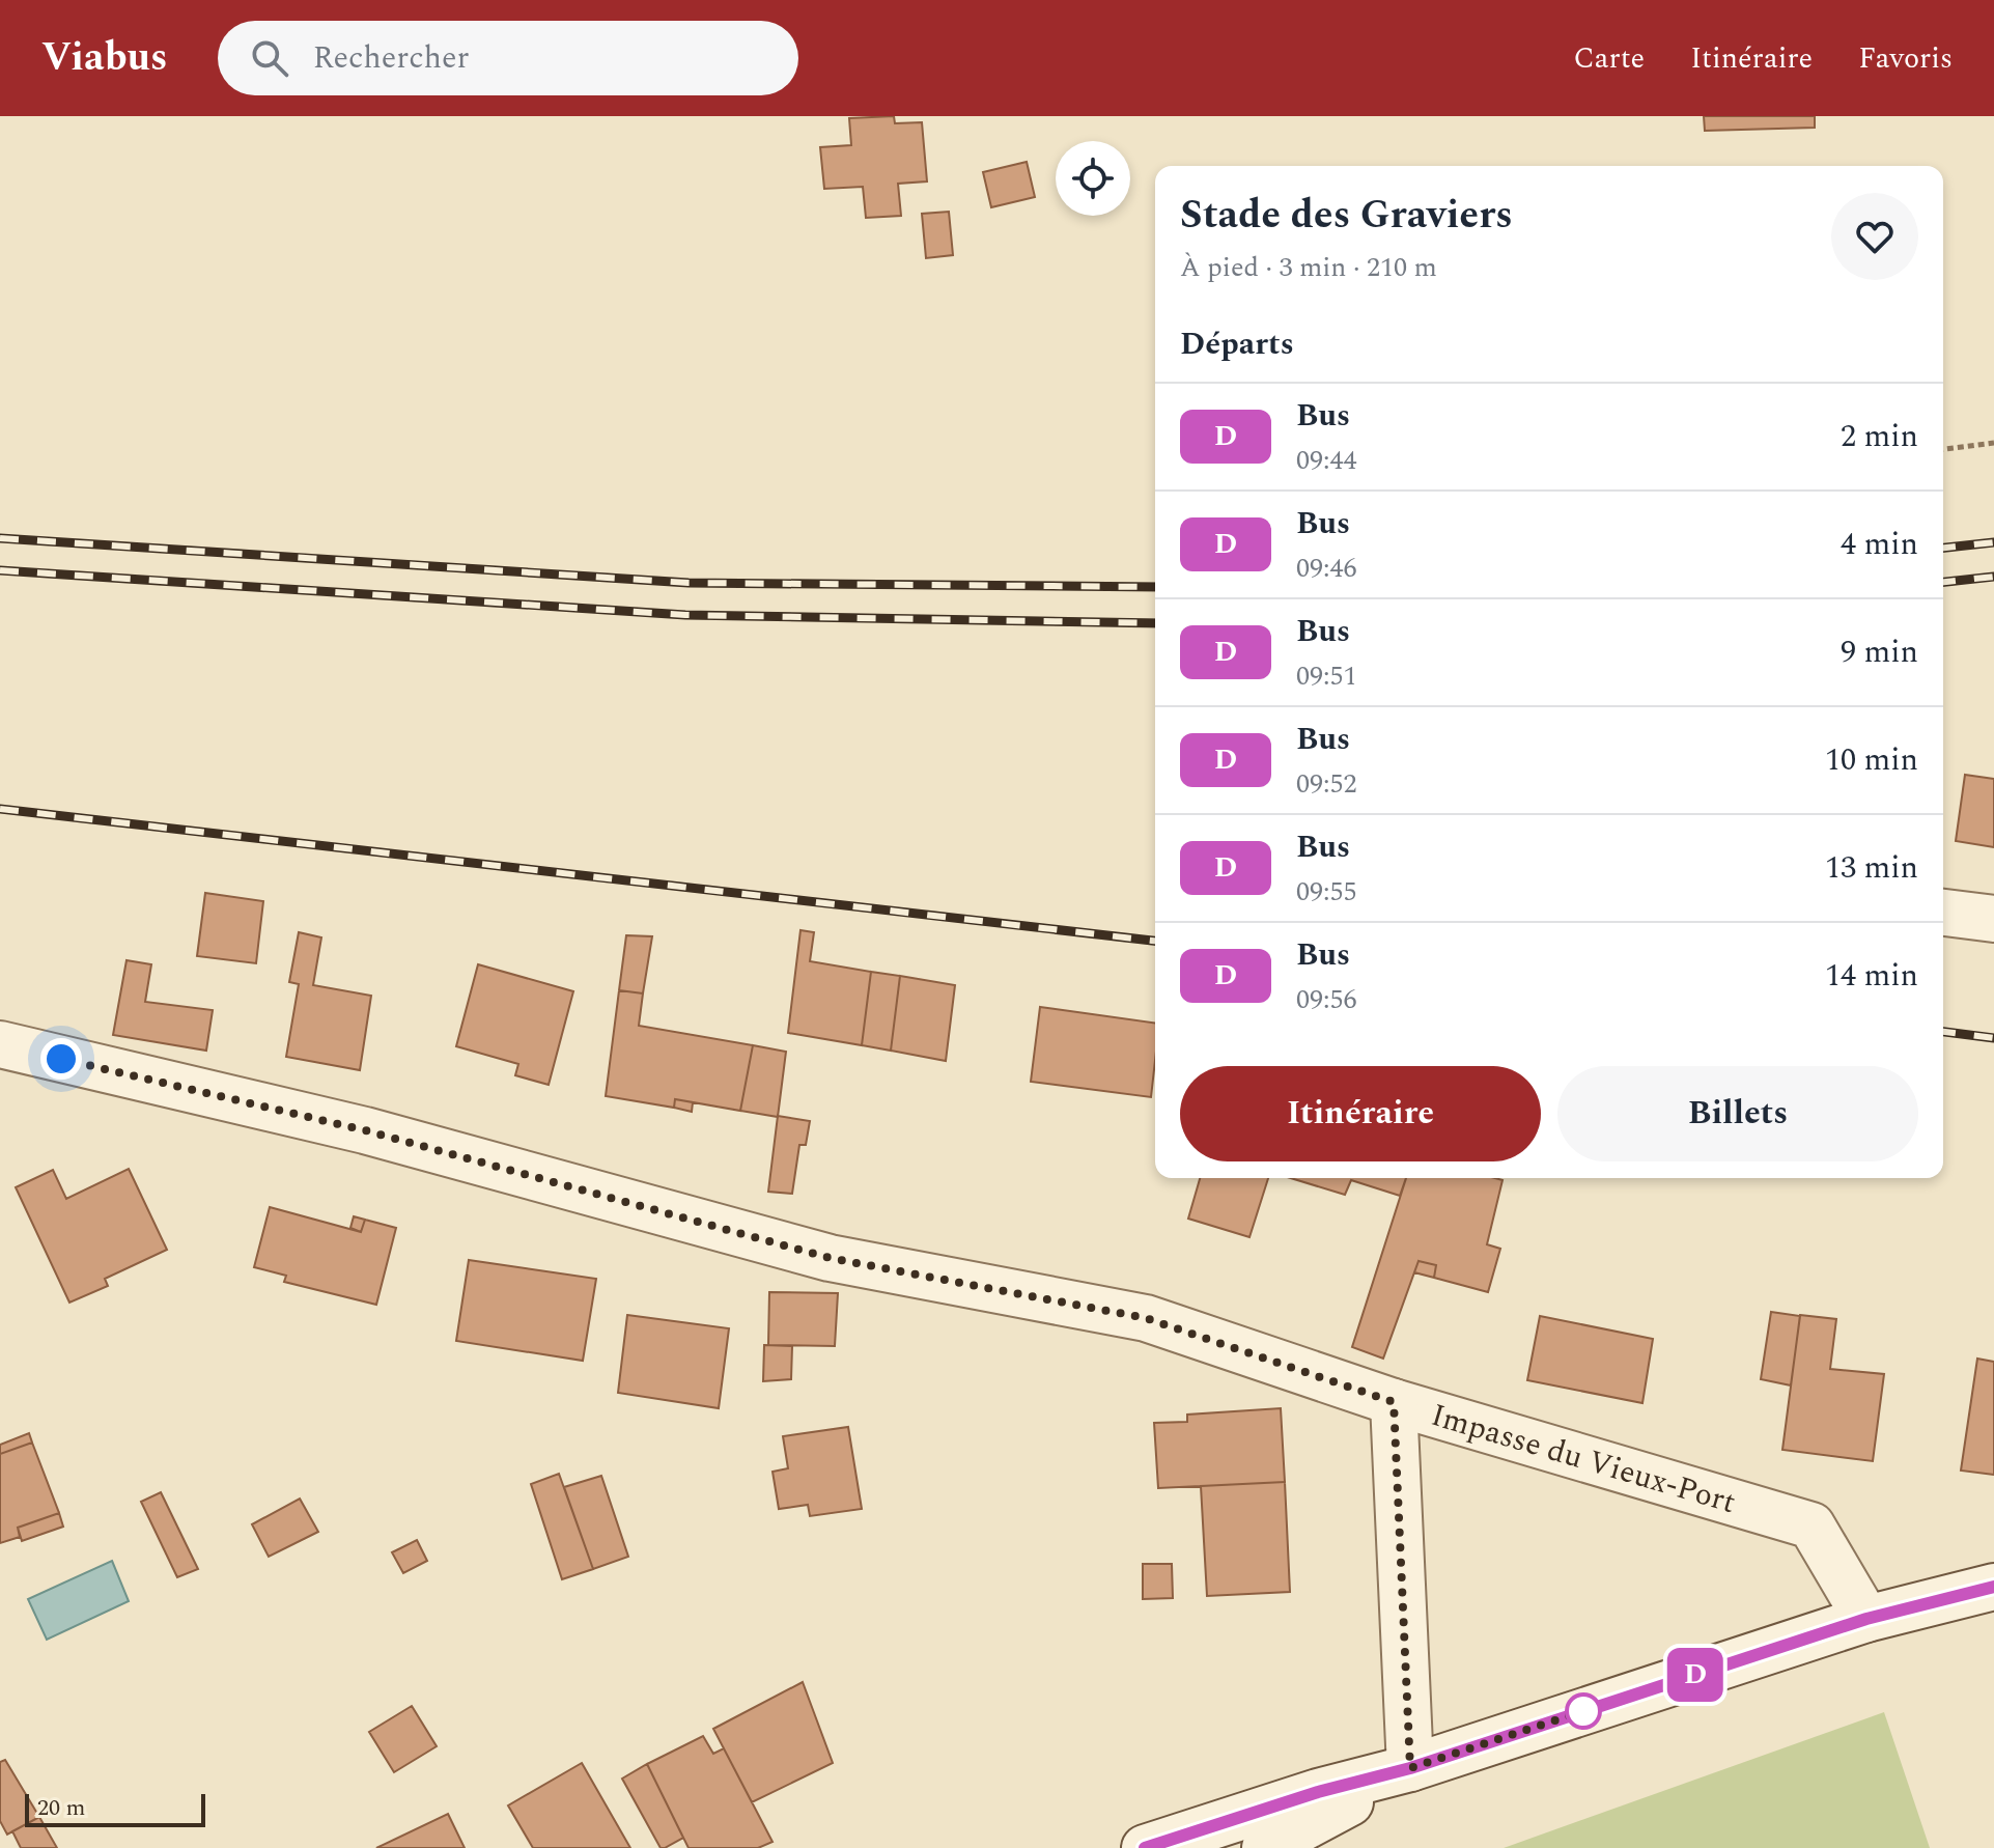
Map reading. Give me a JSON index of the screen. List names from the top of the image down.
{
  "streets": {
    "street": ["Impasse du Vieux-Port"]
  },
  "lines": ["bus line D"],
  "scale_bar": "20 m",
  "page": {
    "header": "Viabus",
    "search": "Rechercher",
    "nav": ["Carte", "Itinéraire", "Favoris"],
    "on_map": "D",
    "heading": [
      ["Stade des Graviers", "À pied · 3 min · 210 m"],
      "Départs"
    ],
    "list": [
      {
        "mark": "D",
        "name": "Bus",
        "note": "09:44",
        "value": "2 min"
      },
      {
        "mark": "D",
        "name": "Bus",
        "note": "09:46",
        "value": "4 min"
      },
      {
        "mark": "D",
        "name": "Bus",
        "note": "09:51",
        "value": "9 min"
      },
      {
        "mark": "D",
        "name": "Bus",
        "note": "09:52",
        "value": "10 min"
      },
      {
        "mark": "D",
        "name": "Bus",
        "note": "09:55",
        "value": "13 min"
      },
      {
        "mark": "D",
        "name": "Bus",
        "note": "09:56",
        "value": "14 min"
      }
    ],
    "buttons": ["Itinéraire", "Billets"],
    "scale": "20 m"
  }
}
